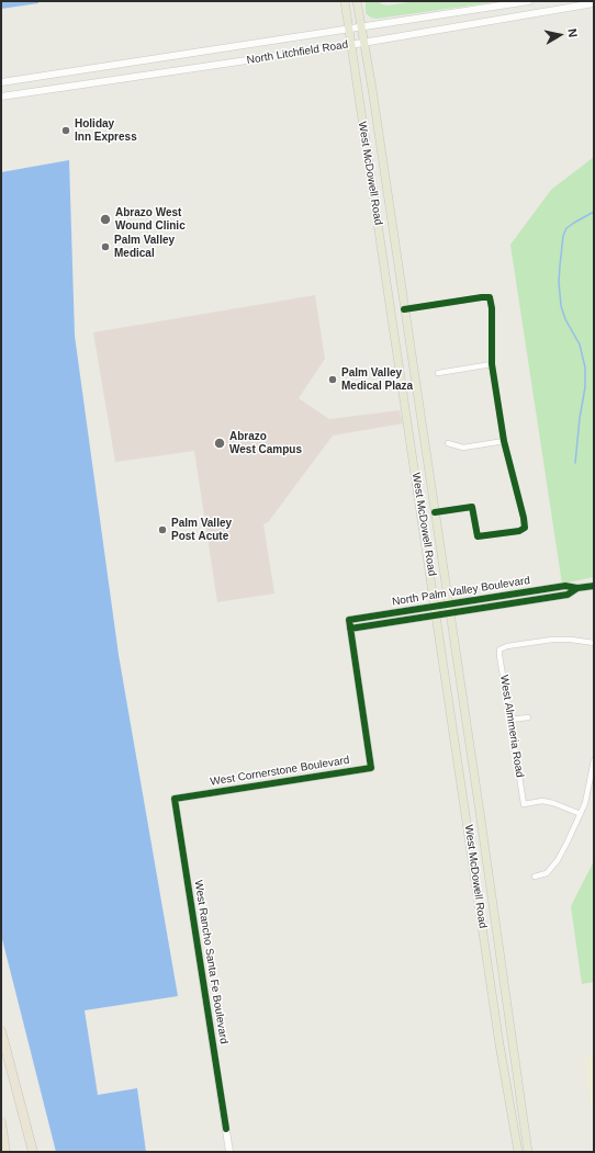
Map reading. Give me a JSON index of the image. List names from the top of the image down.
{
  "streets": {
    "main road": ["West McDowell Road"],
    "street": [
      "North Litchfield Road",
      "North Palm Valley Boulevard",
      "West Almmeria Road",
      "West Cornerstone Boulevard",
      "West Rancho Santa Fe Boulevard"
    ]
  },
  "crossings": [
    ["North Litchfield Road", "West McDowell Road"],
    ["West McDowell Road", "North Palm Valley Boulevard"],
    ["North Palm Valley Boulevard", "West Cornerstone Boulevard"],
    ["West Cornerstone Boulevard", "West Rancho Santa Fe Boulevard"]
  ],
  "places": [
    "Holiday Inn Express",
    "Abrazo West Wound Clinic",
    "Palm Valley Medical",
    "Palm Valley Medical Plaza",
    "Abrazo West Campus",
    "Palm Valley Post Acute"
  ],
  "north": "right"
}
